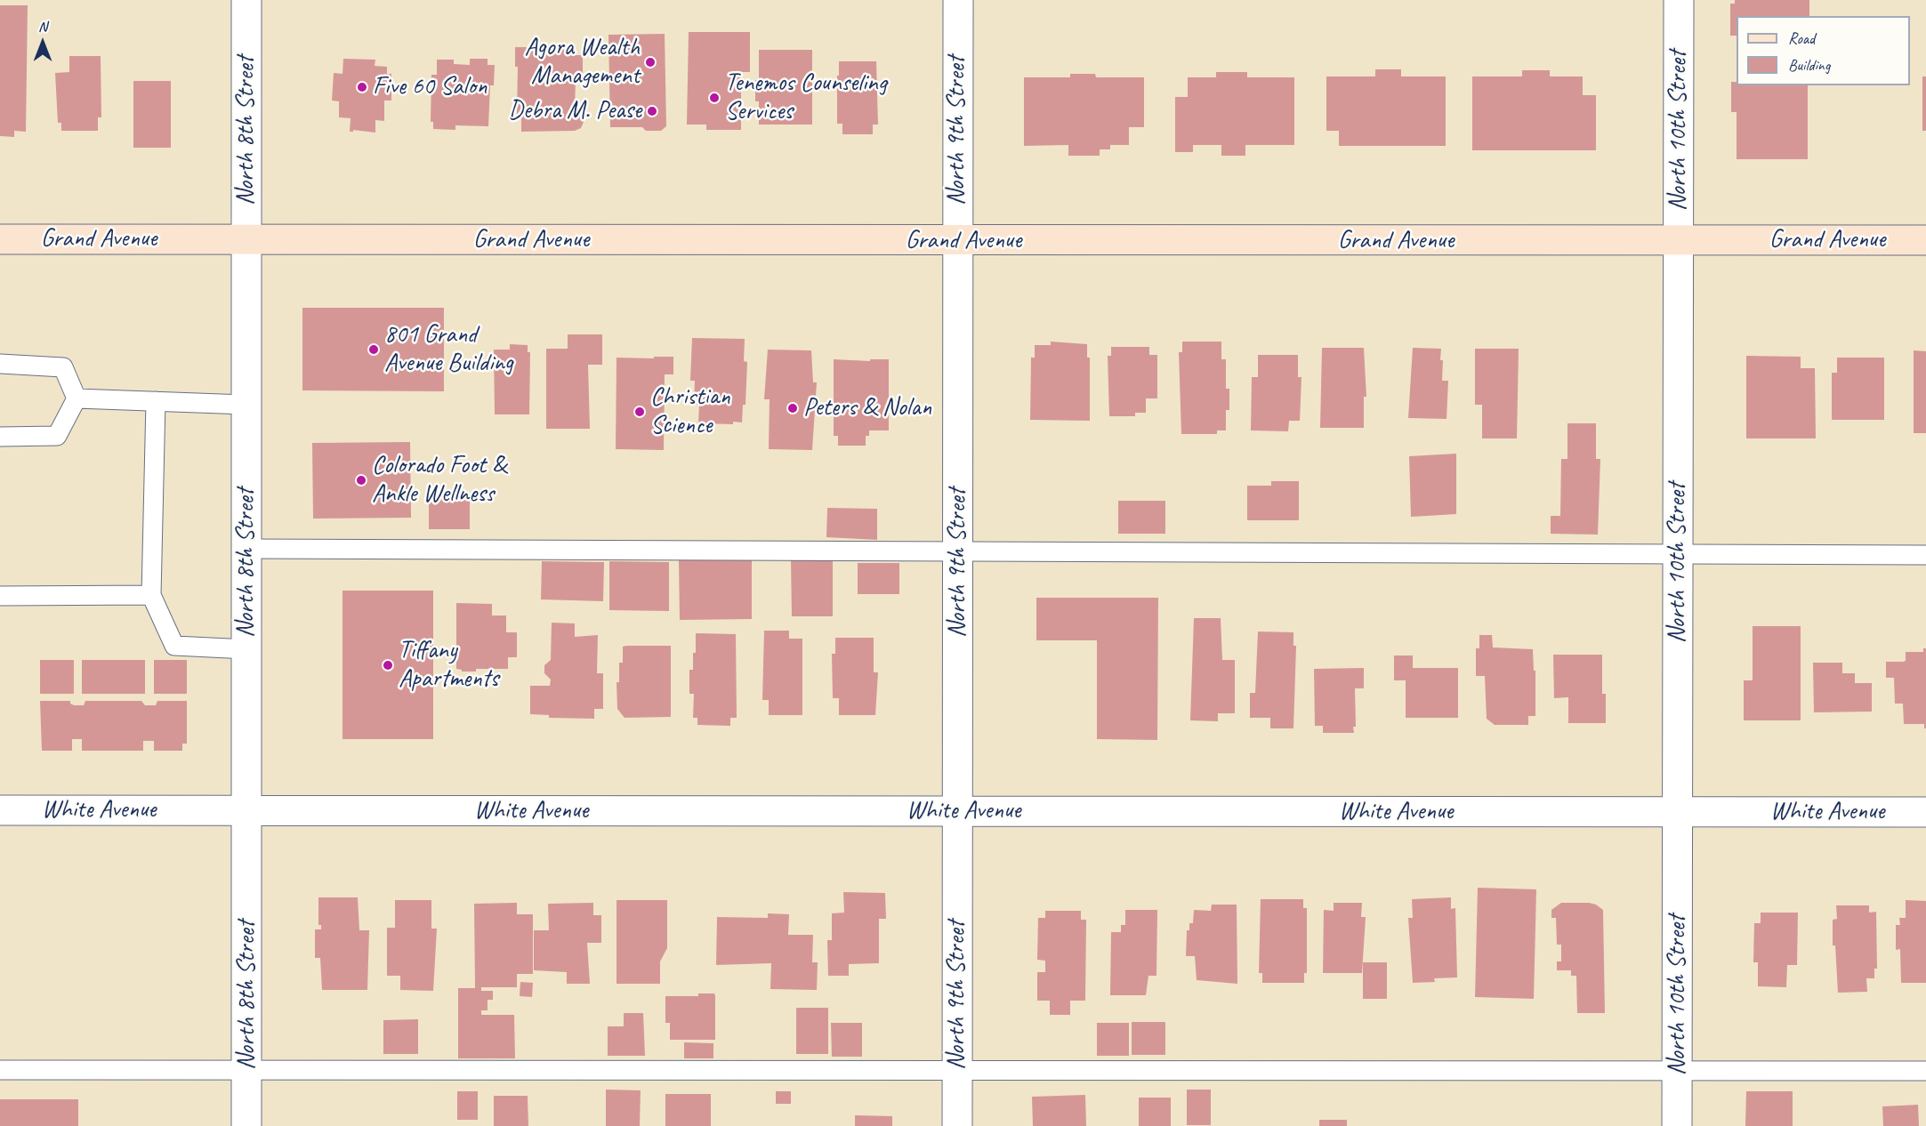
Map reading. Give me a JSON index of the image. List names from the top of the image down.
{
  "streets": {
    "main road": ["Grand Avenue"],
    "street": [
      "North 8th Street",
      "North 9th Street",
      "North 10th Street",
      "White Avenue"
    ]
  },
  "crossings": [
    ["North 8th Street", "Grand Avenue"],
    ["North 8th Street", "White Avenue"],
    ["North 9th Street", "Grand Avenue"],
    ["North 9th Street", "White Avenue"],
    ["North 10th Street", "Grand Avenue"],
    ["North 10th Street", "White Avenue"]
  ],
  "places": [
    "Agora Wealth Management",
    "Five 60 Salon",
    "Tenemos Counseling Services",
    "Debra M. Pease",
    "801 Grand Avenue Building",
    "Peters & Nolan",
    "Christian Science",
    "Colorado Foot & Ankle Wellness",
    "Tiffany Apartments"
  ],
  "legend": ["Road", "Building"],
  "north": "top"
}
